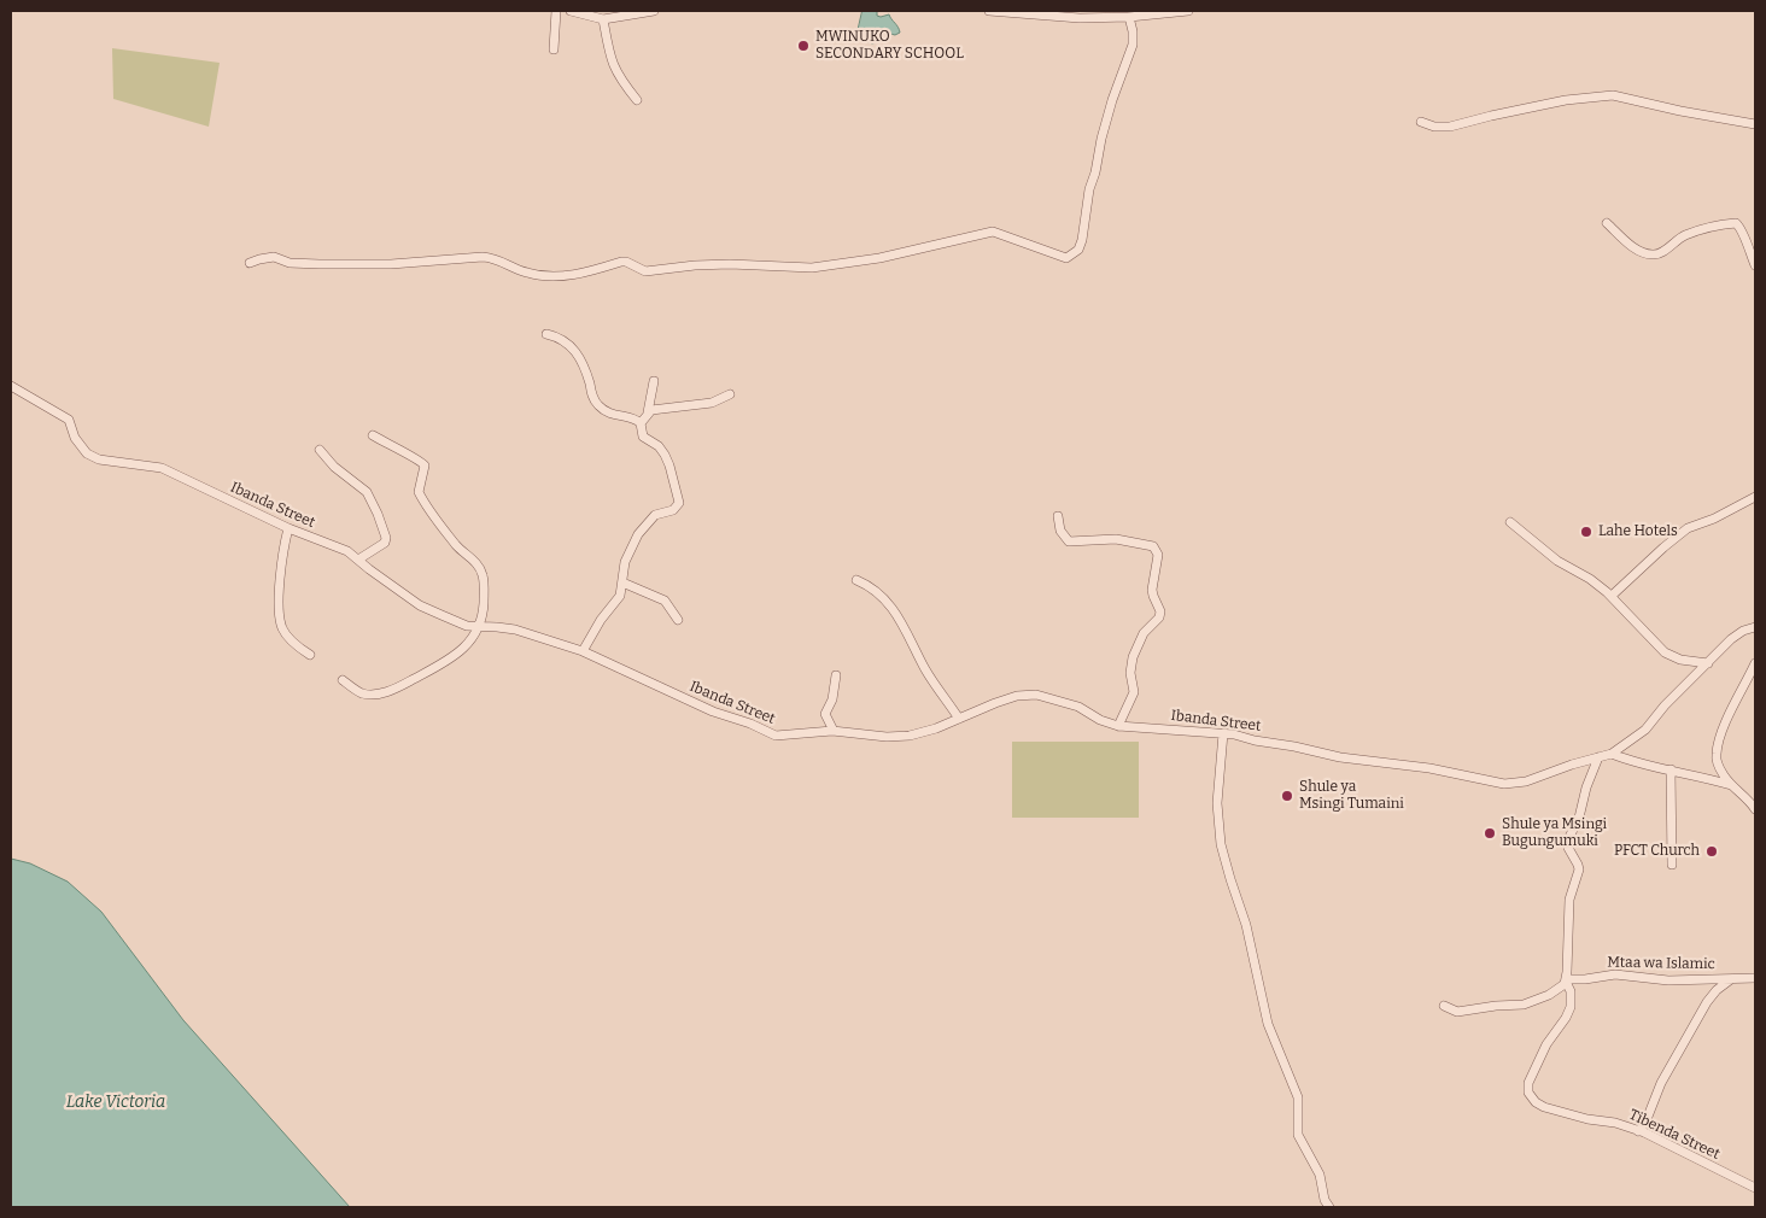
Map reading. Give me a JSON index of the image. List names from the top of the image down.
{
  "streets": {
    "street": ["Ibanda Street", "Mtaa wa Islamic", "Tibenda Street"]
  },
  "crossings": [
    ["Mtaa wa Islamic", "Tibenda Street"]
  ],
  "water": ["Lake Victoria"],
  "places": [
    "MWINUKO SECONDARY SCHOOL",
    "Lahe Hotels",
    "Shule ya Msingi Tumaini",
    "Shule ya Msingi Bugungumuki",
    "PFCT Church"
  ]
}
